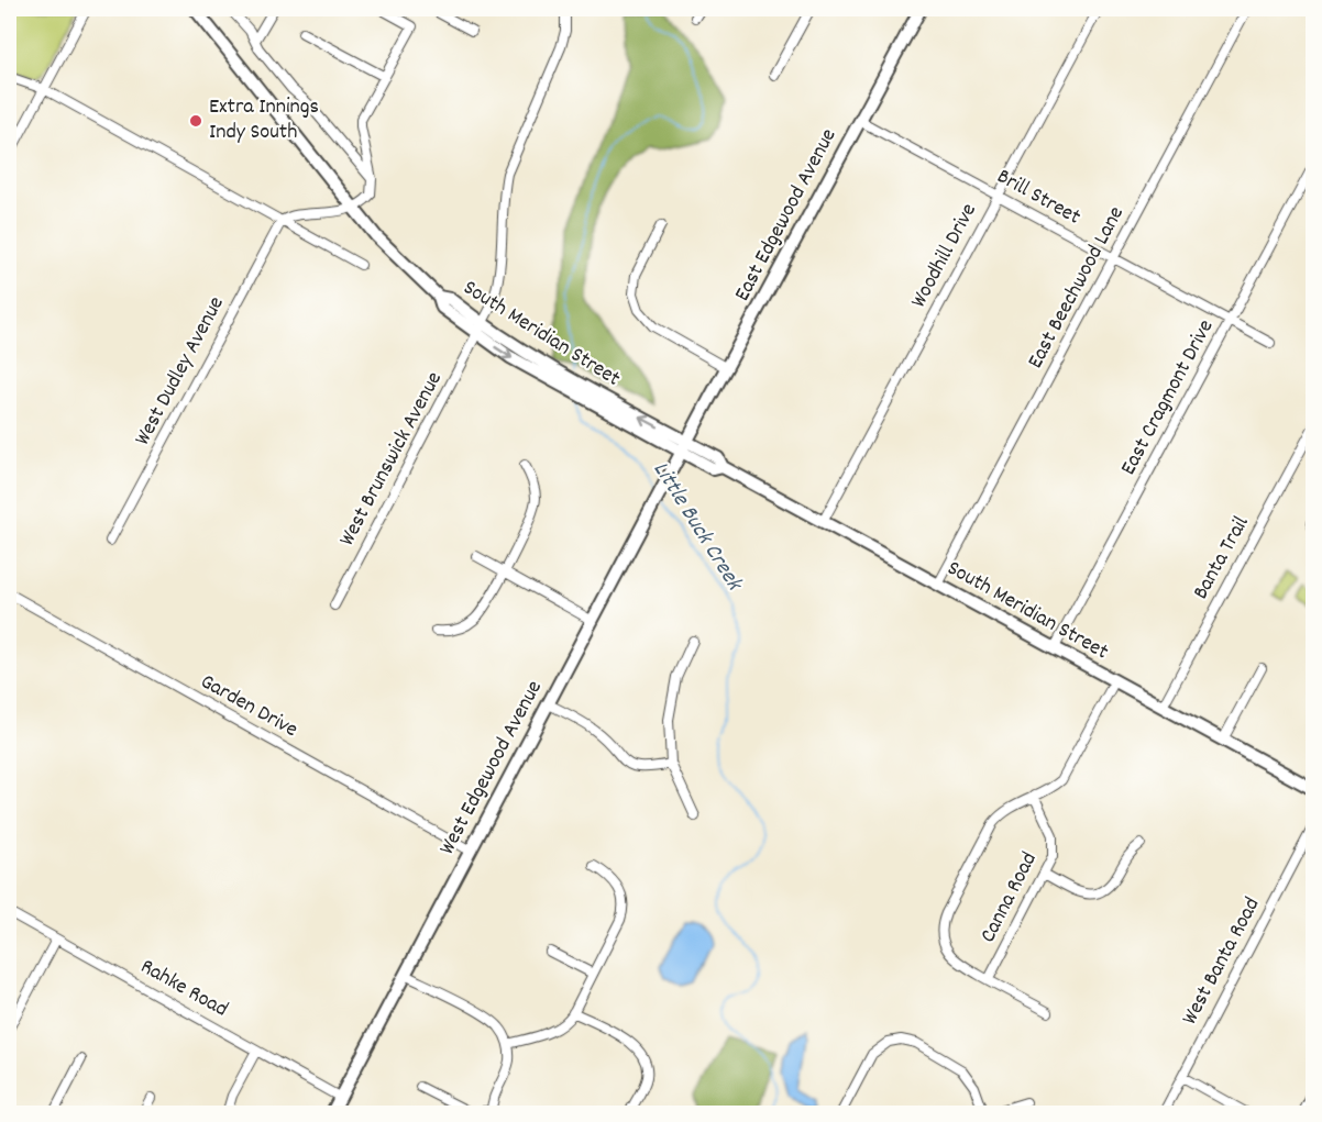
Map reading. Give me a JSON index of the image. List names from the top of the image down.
{
  "streets": {
    "main road": ["East Edgewood Avenue", "South Meridian Street", "West Edgewood Avenue"],
    "street": [
      "Brill Street",
      "Woodhill Drive",
      "East Beechwood Lane",
      "West Dudley Avenue",
      "East Cragmont Drive",
      "West Brunswick Avenue",
      "Banta Trail",
      "Garden Drive",
      "Canna Road",
      "West Banta Road",
      "Rahke Road"
    ]
  },
  "crossings": [
    ["Brill Street", "East Edgewood Avenue"],
    ["Brill Street", "Woodhill Drive"],
    ["Brill Street", "East Beechwood Lane"],
    ["Brill Street", "East Cragmont Drive"],
    ["East Edgewood Avenue", "South Meridian Street"],
    ["East Edgewood Avenue", "West Edgewood Avenue"],
    ["Woodhill Drive", "South Meridian Street"],
    ["East Beechwood Lane", "South Meridian Street"],
    ["South Meridian Street", "East Cragmont Drive"],
    ["South Meridian Street", "West Brunswick Avenue"],
    ["South Meridian Street", "Banta Trail"],
    ["South Meridian Street", "West Edgewood Avenue"],
    ["Garden Drive", "West Edgewood Avenue"],
    ["West Edgewood Avenue", "Rahke Road"]
  ],
  "water": ["Little Buck Creek"],
  "places": ["Extra Innings Indy South"]
}
